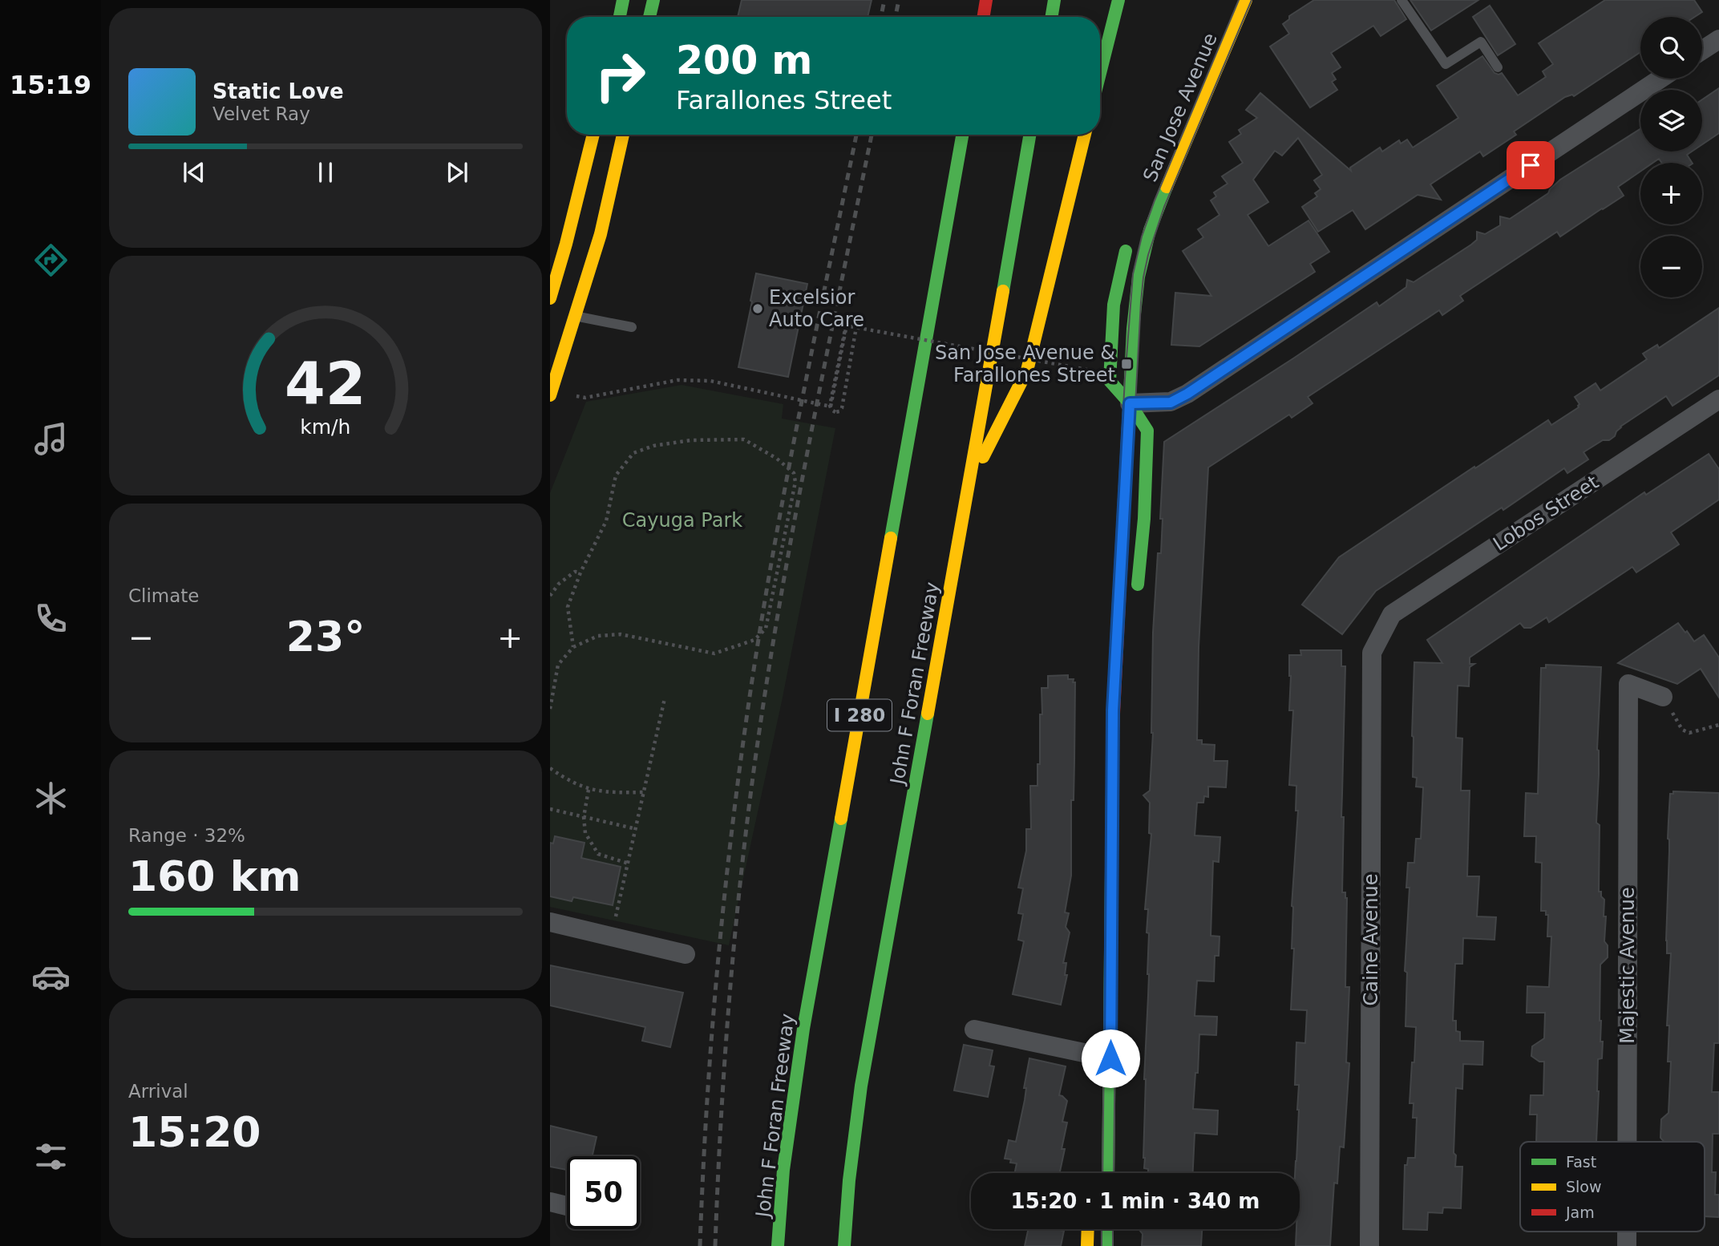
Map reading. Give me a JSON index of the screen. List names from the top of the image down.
{
  "streets": {
    "main road": ["San Jose Avenue", "John F Foran Freeway", "I 280"],
    "street": ["Lobos Street", "Caine Avenue", "Majestic Avenue"]
  },
  "crossings": [
    ["Lobos Street", "Caine Avenue"]
  ],
  "parks": ["Cayuga Park"],
  "places": {
    "other": ["Excelsior Auto Care"],
    "transit": ["San Jose Avenue & Farallones Street"]
  },
  "legend": ["Fast", "Slow", "Jam"],
  "page": {
    "tabs": "15:19",
    "map_buttons": ["+", "−"],
    "turn": ["200 m", "Farallones Street"],
    "song": ["Static Love", "Velvet Ray"],
    "tile": [
      "Climate",
      ["Range · 32%", "160 km"],
      ["Arrival", "15:20"]
    ],
    "heat": ["−", "23°", "+"],
    "limit": "50",
    "trip": "15:20 · 1 min · 340 m",
    "gauge": ["42", "km/h"]
  }
}
